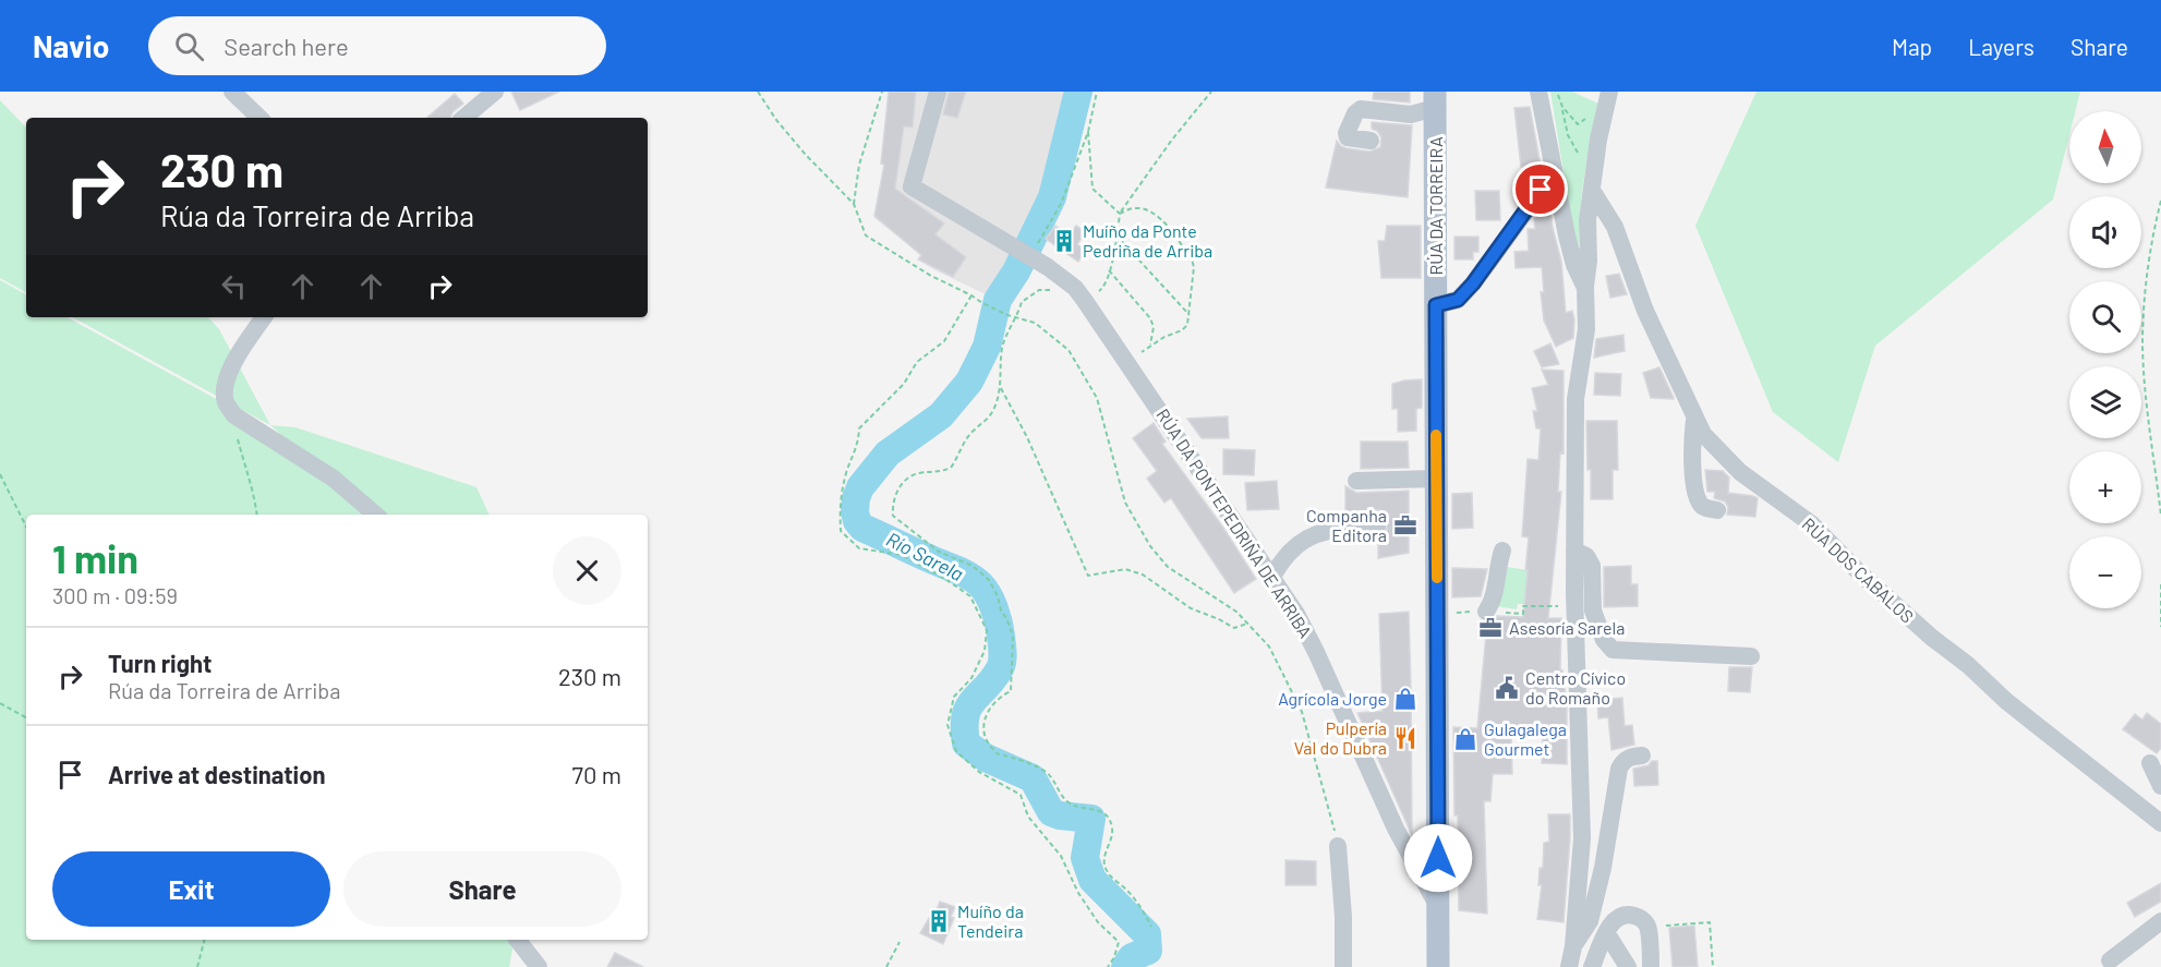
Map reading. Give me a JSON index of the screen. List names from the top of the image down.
{
  "streets": {
    "main road": ["RÚA DA TORREIRA"],
    "street": ["RÚA DA PONTEPEDRIÑA DE ARRIBA", "RÚA DOS CABALOS"]
  },
  "crossings": [
    ["RÚA DA TORREIRA", "RÚA DA PONTEPEDRIÑA DE ARRIBA"]
  ],
  "water": ["Río Sarela"],
  "places": {
    "building": ["Muíño da Ponte Pedriña de Arriba", "Muíño da Tendeira"],
    "office": ["Companha Editora", "Asesoría Sarela"],
    "public building": ["Centro Cívico do Romaño"],
    "shop": ["Agrícola Jorge", "Gulagalega Gourmet"],
    "restaurant": ["Pulpería Val do Dubra"]
  },
  "north": "top",
  "page": {
    "header": "Navio",
    "search": "Search here",
    "nav": ["Map", "Layers", "Share"],
    "map_buttons": ["+", "−"],
    "turn": ["230 m", "Rúa da Torreira de Arriba"],
    "heading": ["1 min", "300 m · 09:59"],
    "list": [
      {
        "name": "Turn right",
        "note": "Rúa da Torreira de Arriba",
        "value": "230 m"
      },
      {
        "name": "Arrive at destination",
        "value": "70 m"
      }
    ],
    "buttons": ["Exit", "Share"]
  }
}
